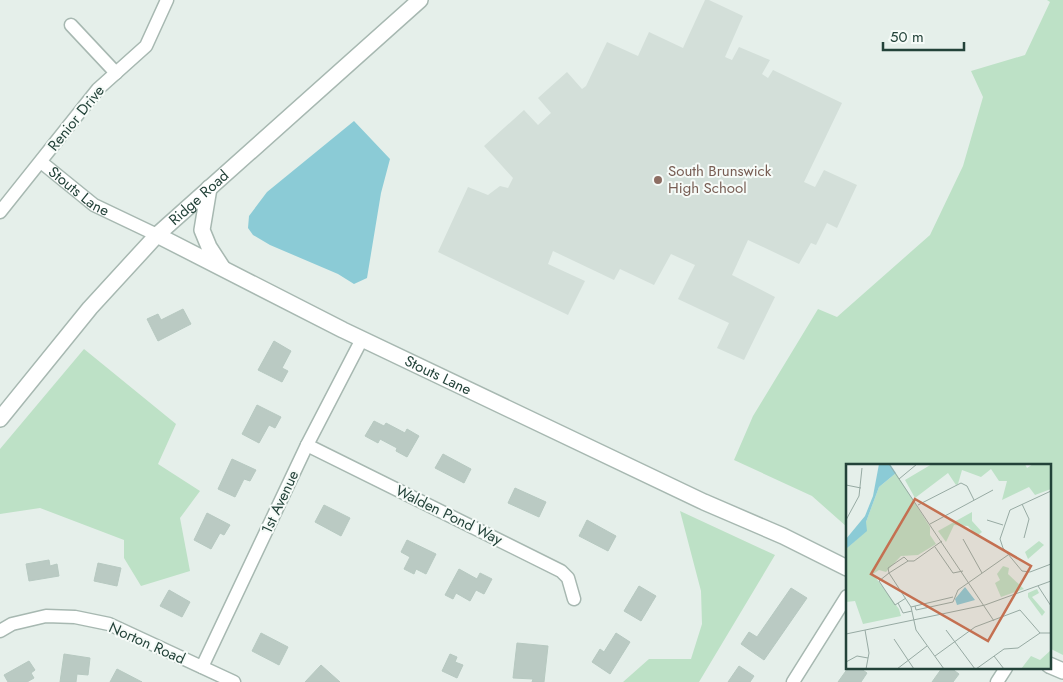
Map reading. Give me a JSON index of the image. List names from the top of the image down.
{
  "streets": {
    "street": [
      "Renior Drive",
      "Stouts Lane",
      "Ridge Road",
      "1st Avenue",
      "Walden Pond Way",
      "Norton Road"
    ]
  },
  "crossings": [
    ["Renior Drive", "Stouts Lane"],
    ["Stouts Lane", "Ridge Road"],
    ["Stouts Lane", "1st Avenue"],
    ["1st Avenue", "Walden Pond Way"],
    ["1st Avenue", "Norton Road"]
  ],
  "places": ["South Brunswick High School"],
  "scale_bar": "50 m"
}
